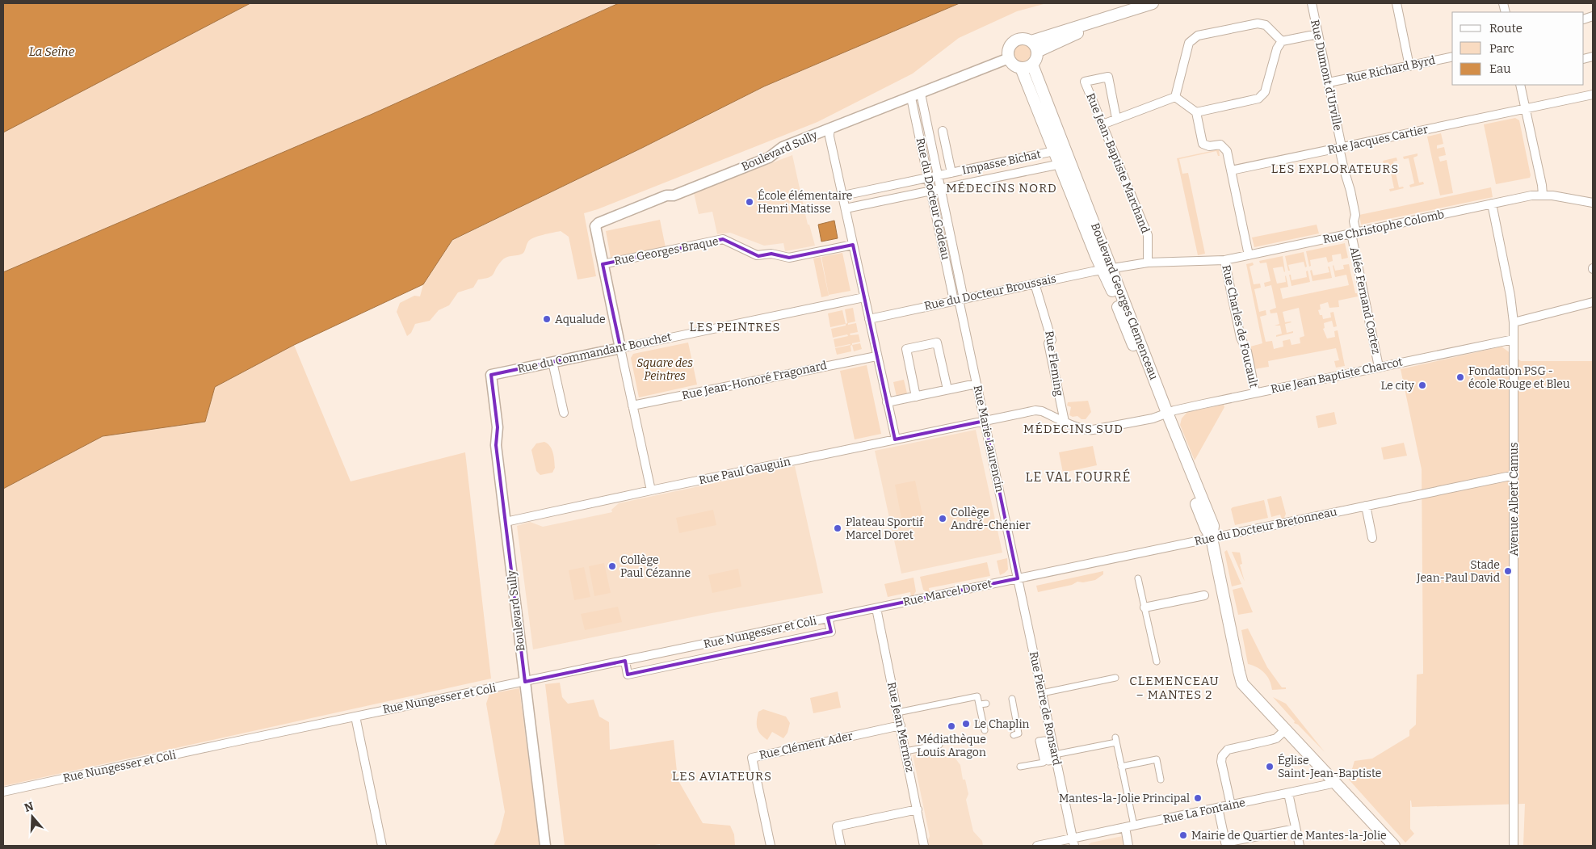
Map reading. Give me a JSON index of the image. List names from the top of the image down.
{
  "streets": {
    "main road": ["Boulevard Georges Clemenceau"],
    "street": [
      "Rue Richard Byrd",
      "Rue Dumont d'Urville",
      "Rue Jacques Cartier",
      "Boulevard Sully",
      "Impasse Bichat",
      "Rue Jean-Baptiste Marchand",
      "Rue du Docteur Godeau",
      "Rue Christophe Colomb",
      "Rue Georges Braque",
      "Rue du Docteur Broussais",
      "Allée Fernand Cortez",
      "Rue Charles de Foucault",
      "Rue du Commandant Bouchet",
      "Rue Fleming",
      "Rue Jean Baptiste Charcot",
      "Rue Jean-Honoré Fragonard",
      "Rue Marie Laurencin",
      "Rue Paul Gauguin",
      "Avenue Albert Camus",
      "Rue du Docteur Bretonneau",
      "Rue Marcel Doret",
      "Rue Nungesser et Coli",
      "Rue Pierre de Ronsard",
      "Rue Jean Mermoz",
      "Rue Clément Ader",
      "Rue La Fontaine"
    ]
  },
  "crossings": [
    ["Rue Richard Byrd", "Rue Dumont d'Urville"],
    ["Rue Dumont d'Urville", "Rue Jacques Cartier"],
    ["Rue Dumont d'Urville", "Rue Christophe Colomb"],
    ["Rue Dumont d'Urville", "Allée Fernand Cortez"],
    ["Boulevard Sully", "Rue du Docteur Godeau"],
    ["Boulevard Sully", "Rue Georges Braque"],
    ["Boulevard Sully", "Boulevard Georges Clemenceau"],
    ["Boulevard Sully", "Rue du Commandant Bouchet"],
    ["Boulevard Sully", "Rue Paul Gauguin"],
    ["Boulevard Sully", "Rue Nungesser et Coli"],
    ["Impasse Bichat", "Rue du Docteur Godeau"],
    ["Impasse Bichat", "Boulevard Georges Clemenceau"],
    ["Rue du Docteur Godeau", "Rue du Docteur Broussais"],
    ["Rue du Docteur Godeau", "Rue Marie Laurencin"],
    ["Rue Christophe Colomb", "Allée Fernand Cortez"],
    ["Rue Christophe Colomb", "Rue Charles de Foucault"],
    ["Rue Christophe Colomb", "Avenue Albert Camus"],
    ["Rue du Docteur Broussais", "Boulevard Georges Clemenceau"],
    ["Rue du Docteur Broussais", "Rue Fleming"],
    ["Rue du Docteur Broussais", "Rue Marie Laurencin"],
    ["Allée Fernand Cortez", "Rue Jean Baptiste Charcot"],
    ["Boulevard Georges Clemenceau", "Rue Jean Baptiste Charcot"],
    ["Boulevard Georges Clemenceau", "Rue du Docteur Bretonneau"],
    ["Boulevard Georges Clemenceau", "Rue La Fontaine"],
    ["Rue Charles de Foucault", "Rue Jean Baptiste Charcot"],
    ["Rue Fleming", "Rue Jean Baptiste Charcot"],
    ["Rue Fleming", "Rue Paul Gauguin"],
    ["Rue Jean Baptiste Charcot", "Rue Paul Gauguin"],
    ["Rue Jean Baptiste Charcot", "Avenue Albert Camus"],
    ["Rue Marie Laurencin", "Rue Paul Gauguin"],
    ["Rue Marie Laurencin", "Rue du Docteur Bretonneau"],
    ["Rue Marie Laurencin", "Rue Marcel Doret"],
    ["Rue Marie Laurencin", "Rue Pierre de Ronsard"],
    ["Avenue Albert Camus", "Rue du Docteur Bretonneau"],
    ["Rue du Docteur Bretonneau", "Rue Marcel Doret"],
    ["Rue du Docteur Bretonneau", "Rue Pierre de Ronsard"],
    ["Rue Marcel Doret", "Rue Nungesser et Coli"],
    ["Rue Marcel Doret", "Rue Pierre de Ronsard"],
    ["Rue Marcel Doret", "Rue Jean Mermoz"],
    ["Rue Nungesser et Coli", "Rue Jean Mermoz"],
    ["Rue Pierre de Ronsard", "Rue La Fontaine"],
    ["Rue Jean Mermoz", "Rue Clément Ader"]
  ],
  "districts": [
    "LES EXPLORATEURS",
    "MÉDECINS NORD",
    "LES PEINTRES",
    "MÉDECINS SUD",
    "LE VAL FOURRÉ",
    "CLEMENCEAU – MANTES 2",
    "LES AVIATEURS"
  ],
  "water": ["La Seine"],
  "parks": ["Square des Peintres"],
  "places": [
    "École élémentaire Henri Matisse",
    "Aqualude",
    "Fondation PSG - école Rouge et Bleu",
    "Le city",
    "Collège André-Chénier",
    "Plateau Sportif Marcel Doret",
    "Collège Paul Cézanne",
    "Stade Jean-Paul David",
    "Le Chaplin",
    "Médiathèque Louis Aragon",
    "Église Saint-Jean-Baptiste",
    "Mantes-la-Jolie Principal",
    "Mairie de Quartier de Mantes-la-Jolie"
  ],
  "legend": ["Route", "Parc", "Eau"],
  "north": "top"
}
